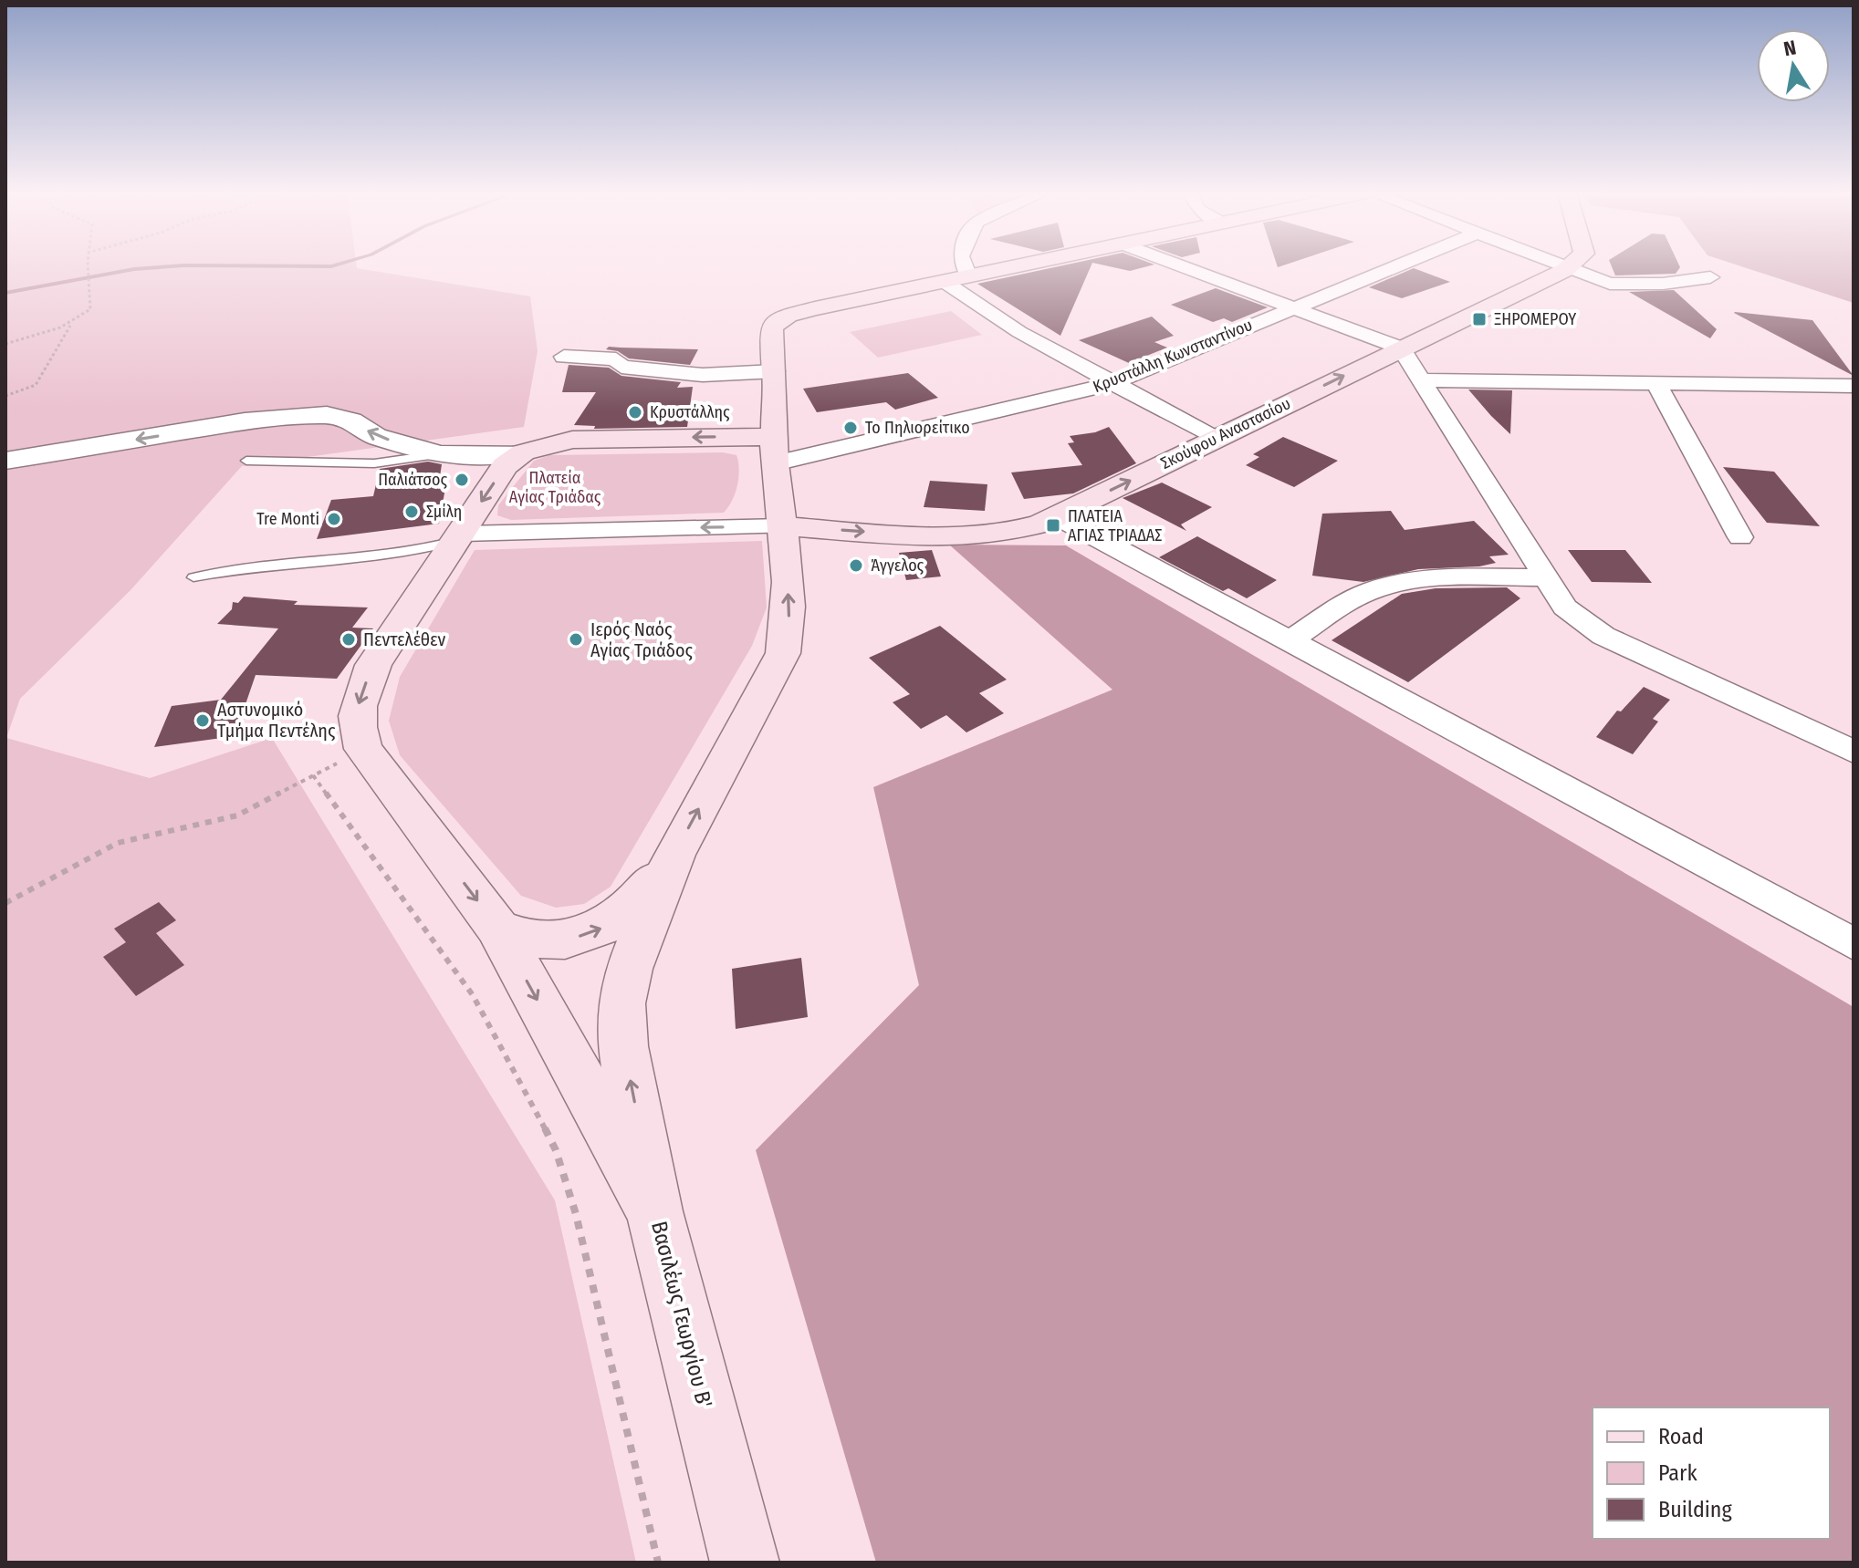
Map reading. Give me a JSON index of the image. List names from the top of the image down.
{
  "streets": {
    "main road": ["Σκούφου Αναστασίου", "Βασιλέως Γεωργίου Β'"],
    "street": ["Κρυστάλλη Κωνσταντίνου"]
  },
  "one_way": ["Σκούφου Αναστασίου", "Βασιλέως Γεωργίου Β'"],
  "parks": ["Πλατεία Αγίας Τριάδας"],
  "places": {
    "transit": ["ΞΗΡΟΜΕΡΟΥ", "ΠΛΑΤΕΙΑ ΑΓΙΑΣ ΤΡΙΑΔΑΣ"],
    "other": [
      "Κρυστάλλης",
      "Το Πηλιορείτικο",
      "Παλιάτσος",
      "Σμίλη",
      "Tre Monti",
      "Άγγελος",
      "Πεντελέθεν",
      "Ιερός Ναός Αγίας Τριάδος",
      "Αστυνομικό Τμήμα Πεντέλης"
    ]
  },
  "legend": ["Road", "Park", "Building"],
  "north": "top"
}
